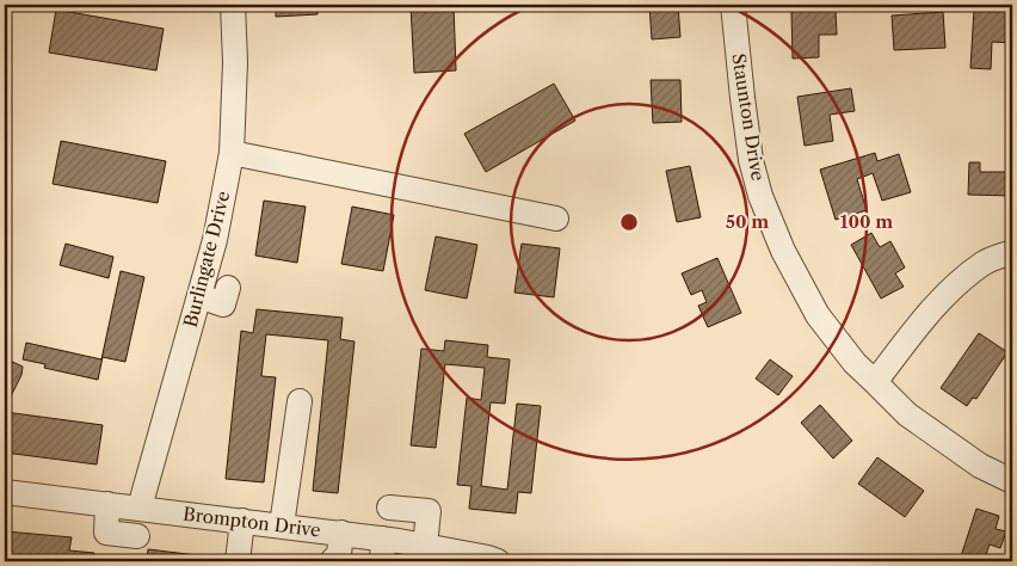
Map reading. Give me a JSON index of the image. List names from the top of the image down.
{
  "streets": {
    "street": ["Staunton Drive", "Burlingate Drive", "Brompton Drive"]
  },
  "crossings": [
    ["Burlingate Drive", "Brompton Drive"]
  ],
  "rings": ["50 m", "100 m"]
}
